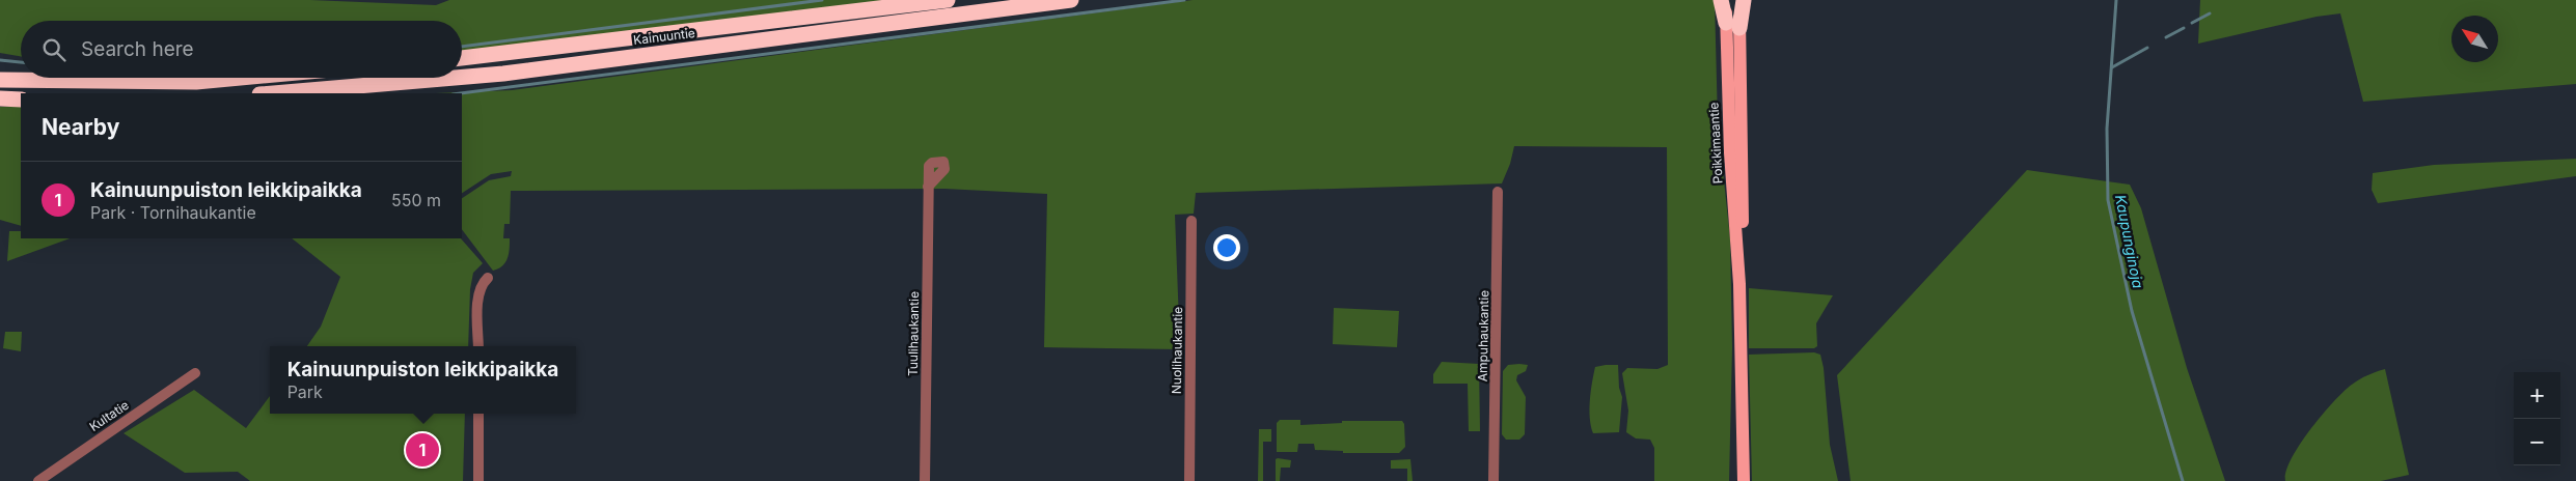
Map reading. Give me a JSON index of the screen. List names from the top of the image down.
{
  "streets": {
    "highway": ["Kainuuntie"],
    "main road": ["Poikkimaantie"],
    "street": [
      "Tuulihaukantie",
      "Ampuhaukantie",
      "Nuolihaukantie",
      "Kultatie"
    ]
  },
  "water": ["Kaupunginoja"],
  "north": "top left",
  "page": {
    "search": "Search here",
    "heading": "Nearby",
    "list": [
      {
        "mark": "1",
        "name": "Kainuunpuiston leikkipaikka",
        "note": "Park · Tornihaukantie",
        "value": "550 m"
      }
    ],
    "popup": ["Kainuunpuiston leikkipaikka", "Park"],
    "map_buttons": ["+", "−"],
    "pins": "1"
  }
}
